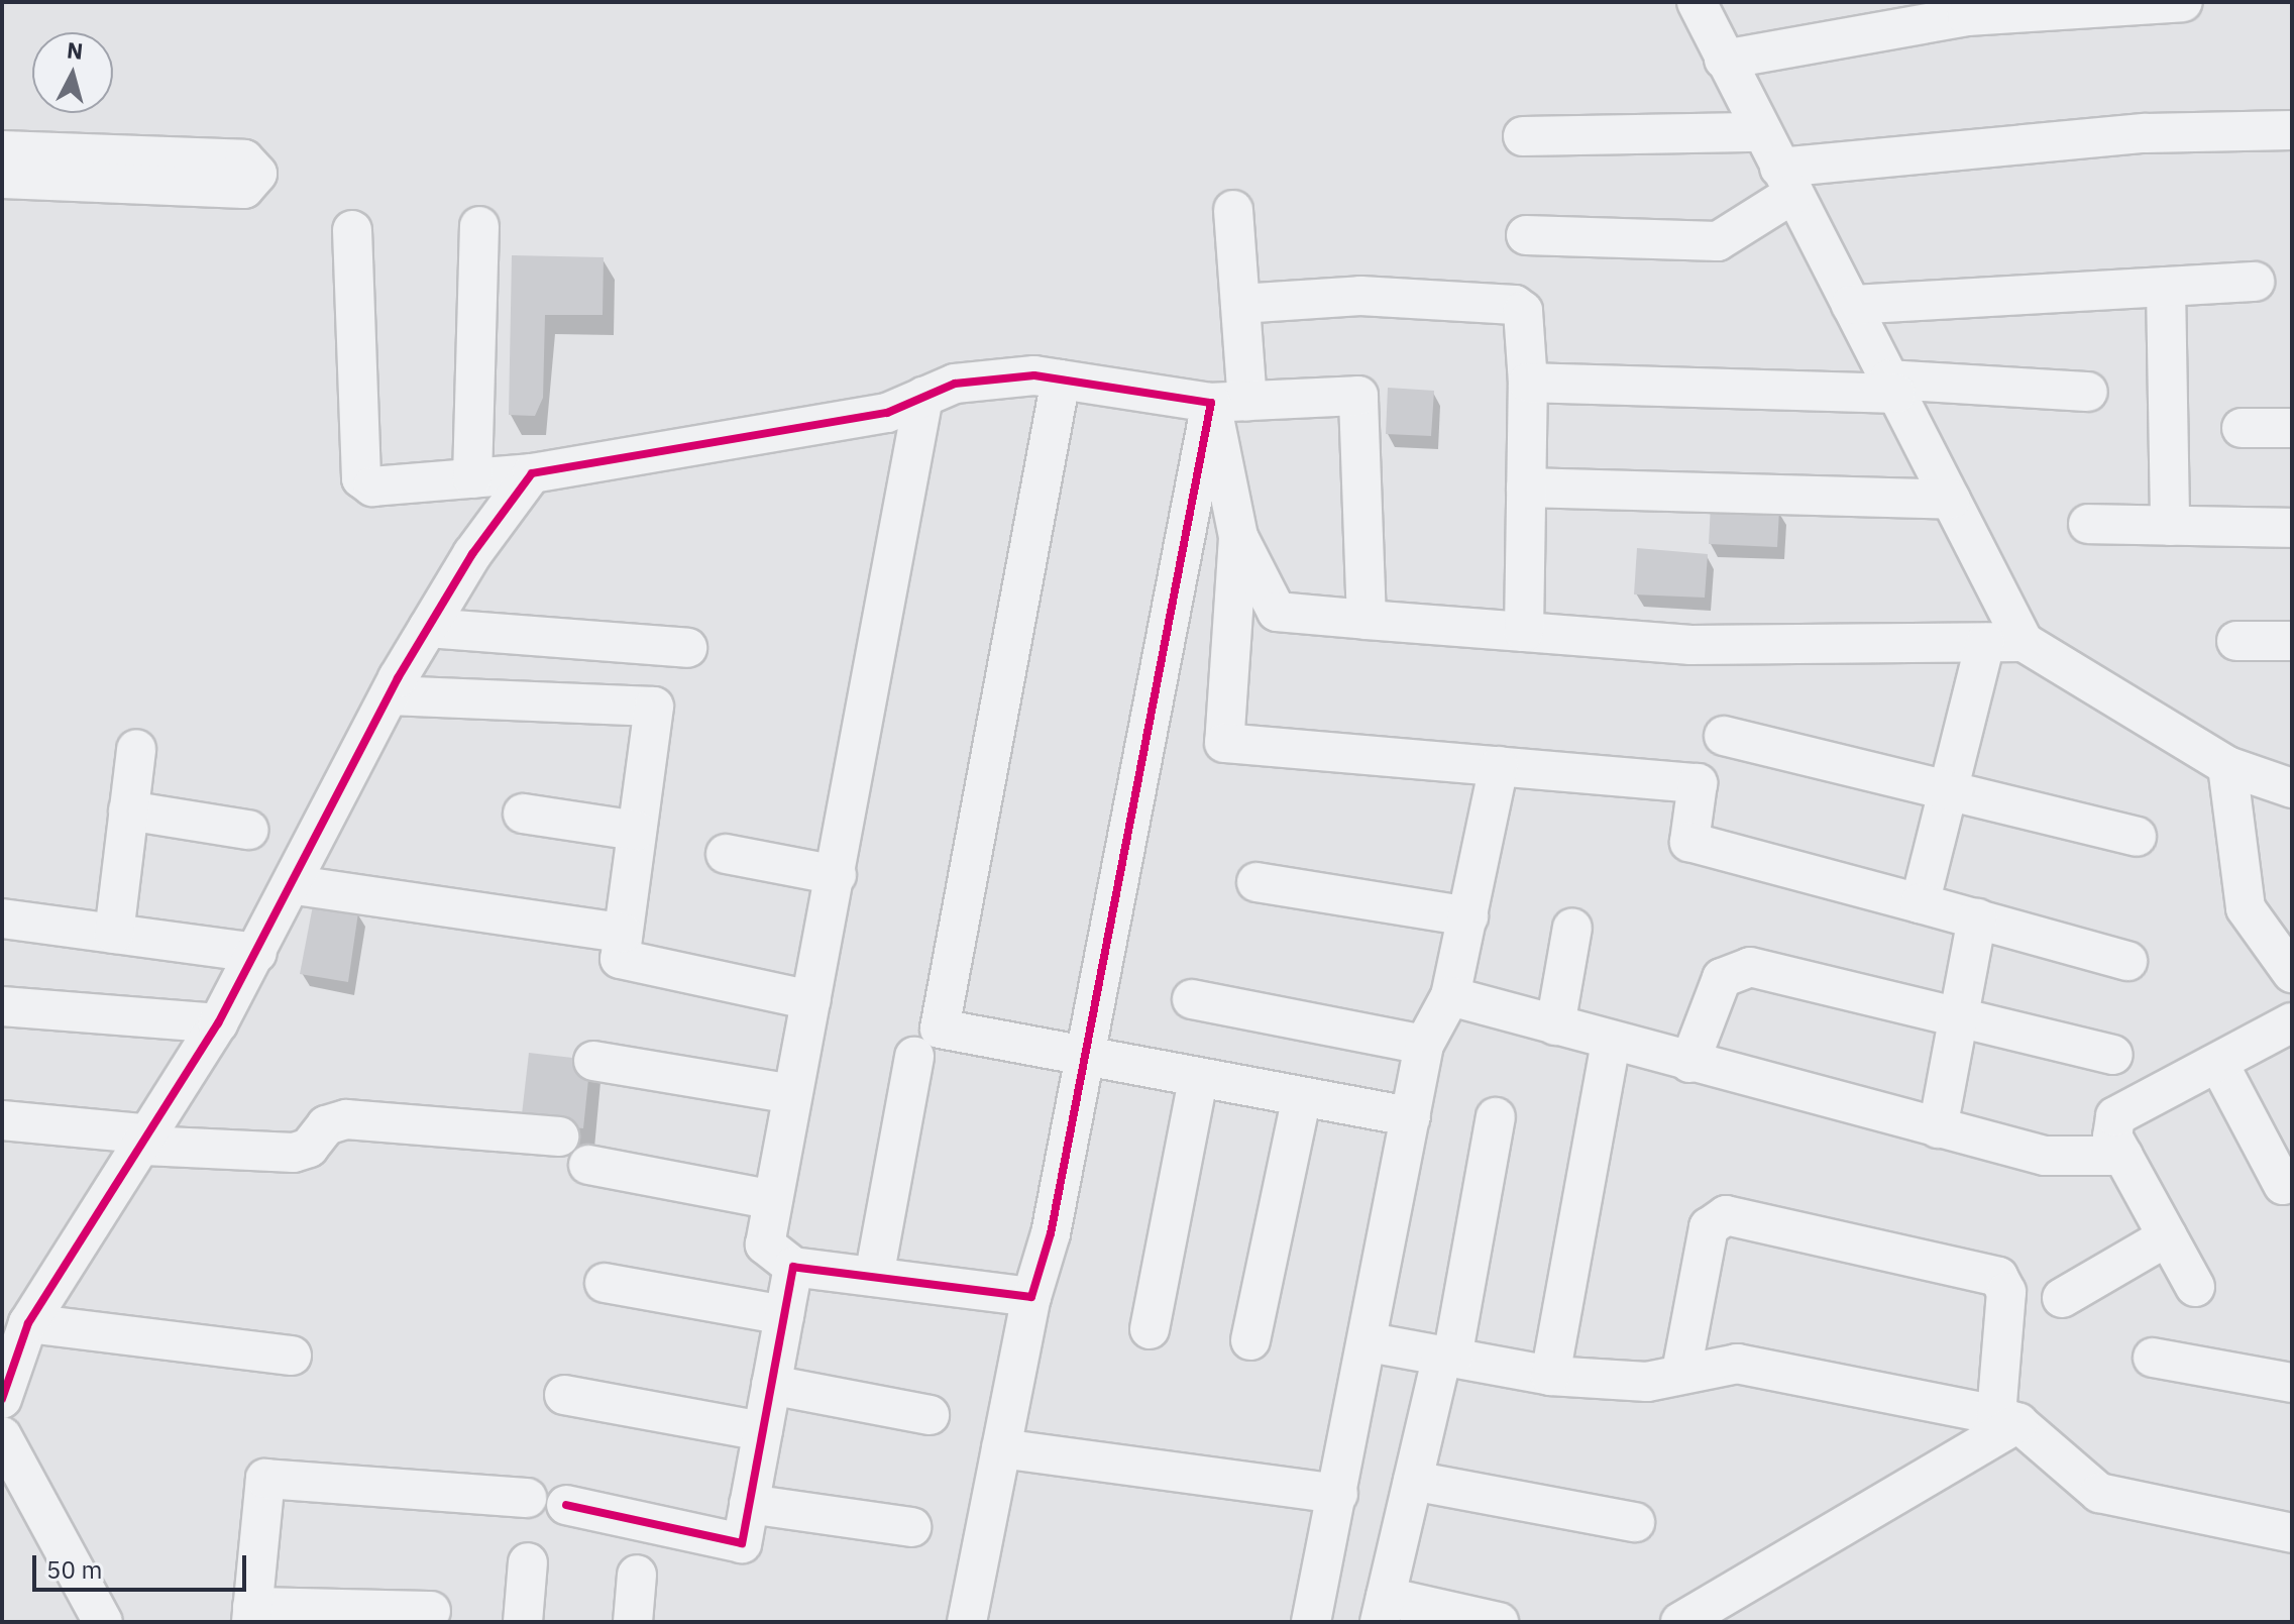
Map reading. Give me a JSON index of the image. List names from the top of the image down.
{
  "scale_bar": "50 m",
  "north": "top"
}
